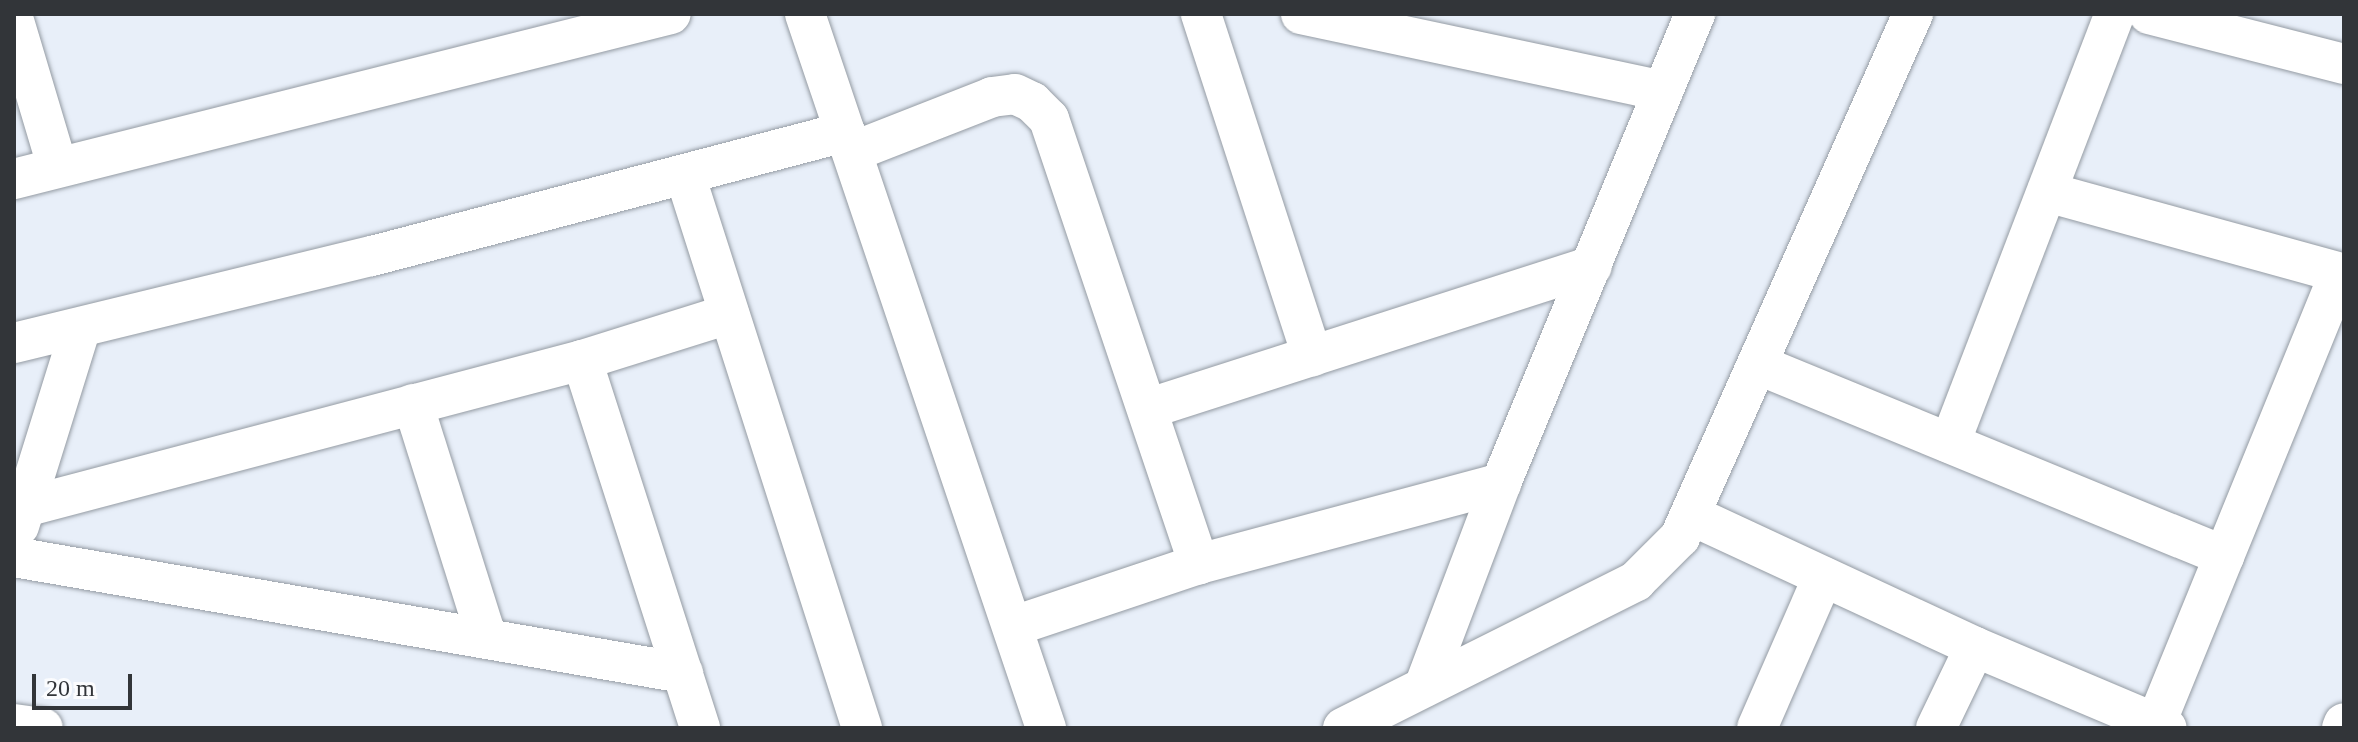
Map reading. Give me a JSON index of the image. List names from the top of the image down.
{
  "scale_bar": "20 m"
}
